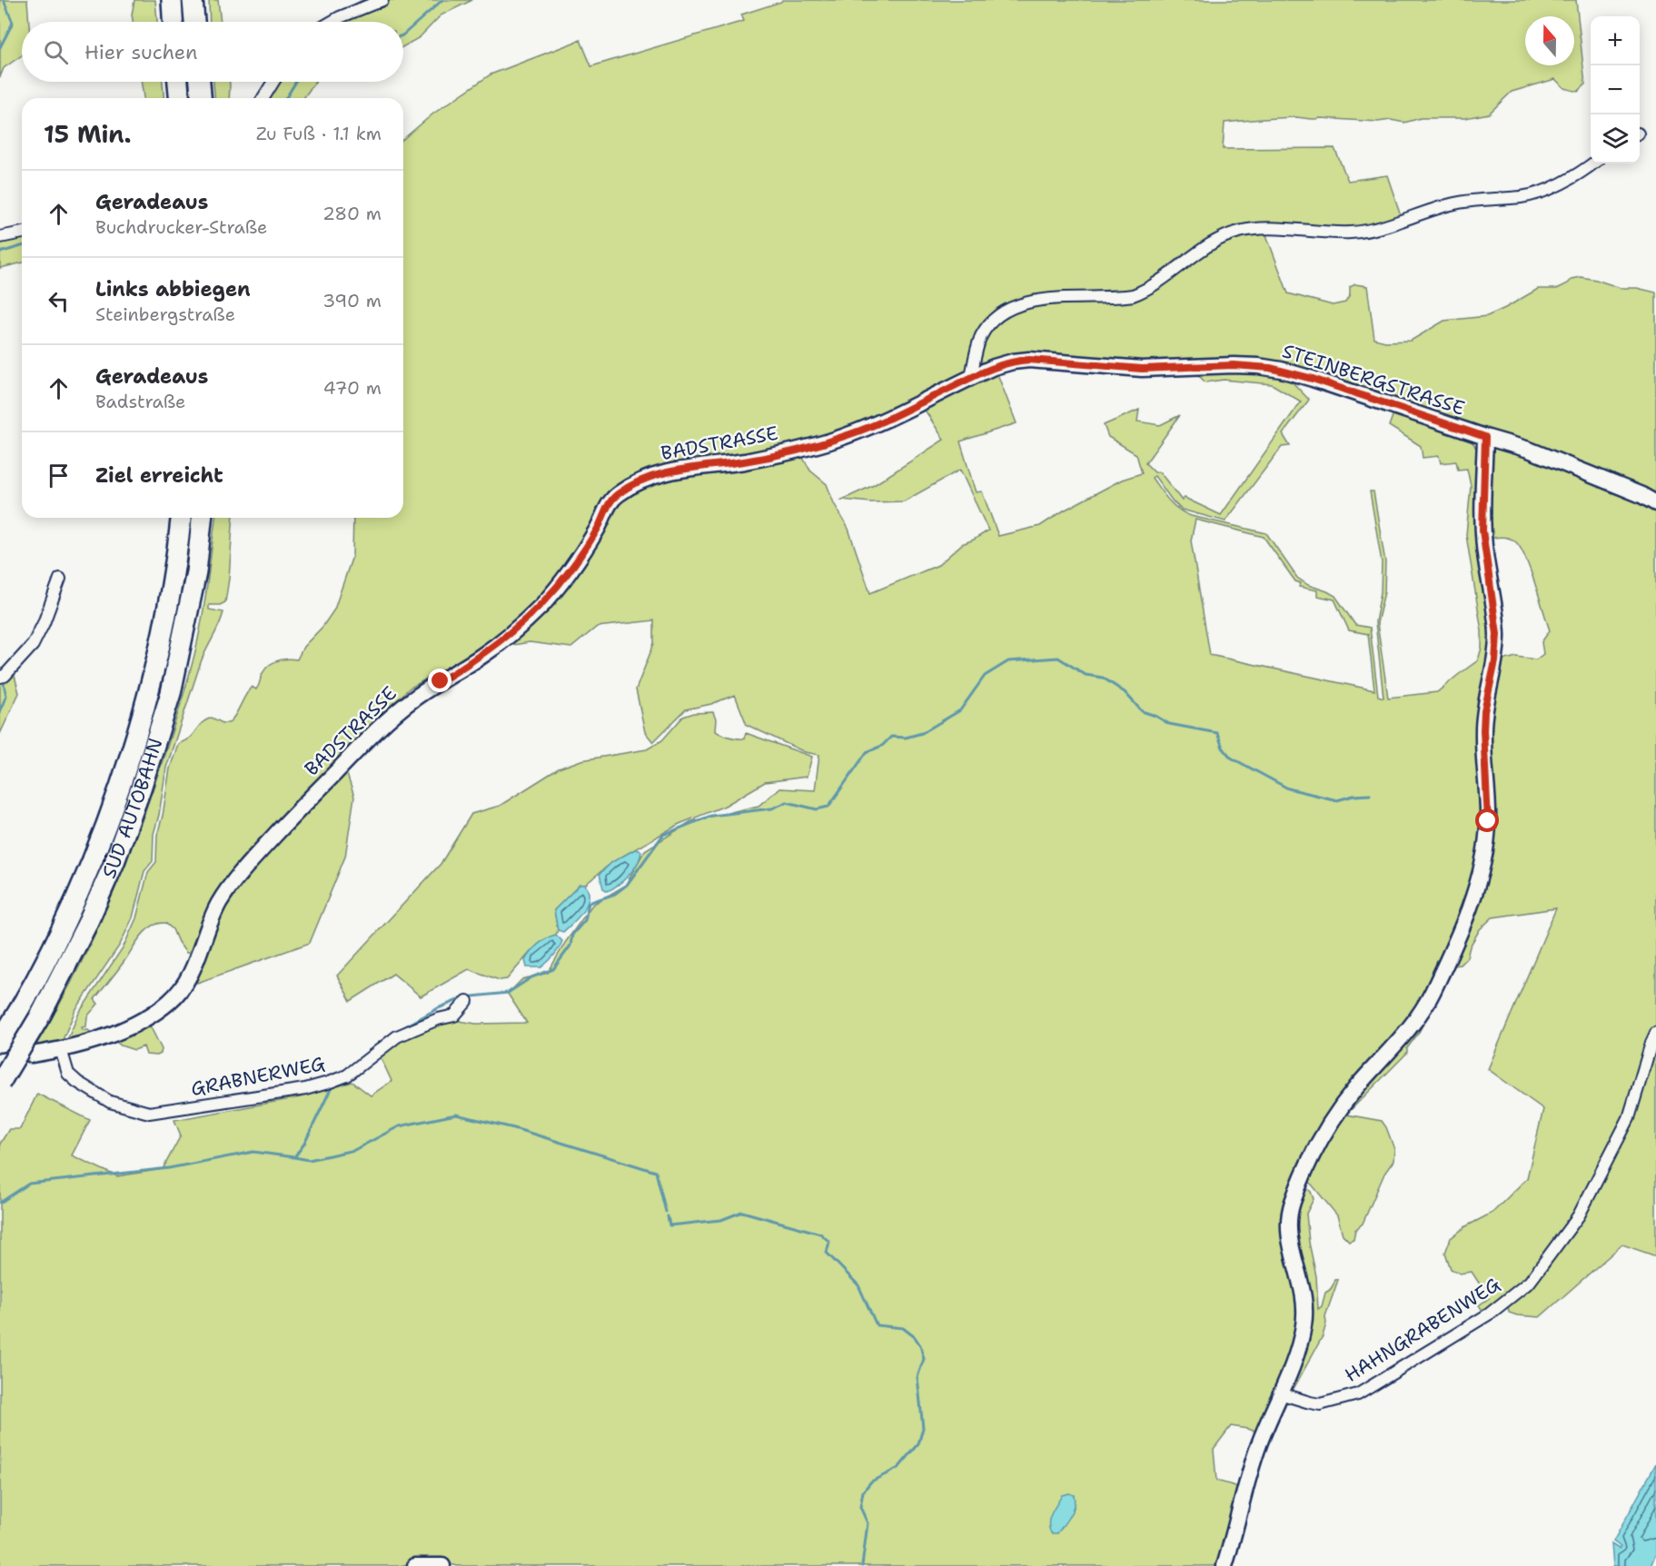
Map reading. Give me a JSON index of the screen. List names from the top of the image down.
{
  "streets": {
    "highway": ["SÜD AUTOBAHN"],
    "street": [
      "STEINBERGSTRASSE",
      "BADSTRASSE",
      "GRABNERWEG",
      "HAHNGRABENWEG"
    ]
  },
  "crossings": [
    ["STEINBERGSTRASSE", "BADSTRASSE"],
    ["BADSTRASSE", "GRABNERWEG"]
  ],
  "north": "top",
  "page": {
    "map_buttons": ["+", "−"],
    "search": "Hier suchen",
    "heading": ["15 Min.", "Zu Fuß · 1.1 km"],
    "list": [
      ["Geradeaus", "Buchdrucker-Straße", "280 m"],
      ["Links abbiegen", "Steinbergstraße", "390 m"],
      ["Geradeaus", "Badstraße", "470 m"],
      "Ziel erreicht"
    ]
  }
}
